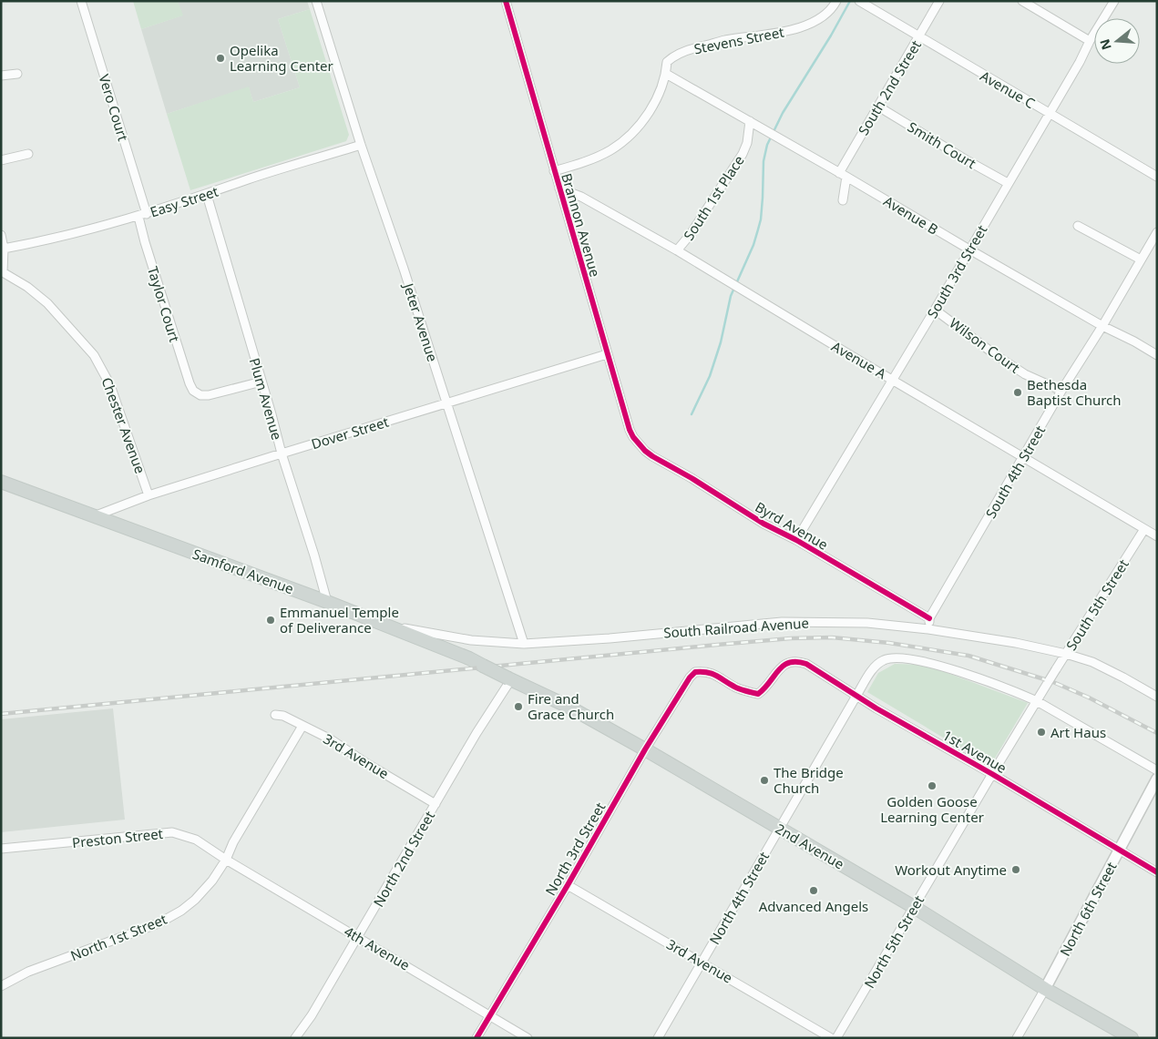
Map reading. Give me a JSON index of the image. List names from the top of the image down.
{
  "streets": {
    "main road": ["Samford Avenue", "2nd Avenue"],
    "street": [
      "Stevens Street",
      "South 2nd Street",
      "Avenue C",
      "Vero Court",
      "Smith Court",
      "South 1st Place",
      "Easy Street",
      "Avenue B",
      "Brannon Avenue",
      "South 3rd Street",
      "Taylor Court",
      "Jeter Avenue",
      "Wilson Court",
      "Avenue A",
      "Plum Avenue",
      "Chester Avenue",
      "Dover Street",
      "South 4th Street",
      "Byrd Avenue",
      "South 5th Street",
      "South Railroad Avenue",
      "1st Avenue",
      "3rd Avenue",
      "Preston Street",
      "North 3rd Street",
      "North 2nd Street",
      "North 4th Street",
      "North 6th Street",
      "North 1st Street",
      "North 5th Street",
      "4th Avenue"
    ]
  },
  "crossings": [
    ["Stevens Street", "Avenue B"],
    ["Stevens Street", "Brannon Avenue"],
    ["South 2nd Street", "Avenue C"],
    ["South 2nd Street", "Smith Court"],
    ["South 2nd Street", "Avenue B"],
    ["Avenue C", "South 3rd Street"],
    ["Vero Court", "Easy Street"],
    ["Vero Court", "Taylor Court"],
    ["Smith Court", "South 3rd Street"],
    ["South 1st Place", "Avenue B"],
    ["South 1st Place", "Avenue A"],
    ["Easy Street", "Taylor Court"],
    ["Easy Street", "Jeter Avenue"],
    ["Easy Street", "Plum Avenue"],
    ["Easy Street", "Chester Avenue"],
    ["Avenue B", "South 3rd Street"],
    ["Avenue B", "South 4th Street"],
    ["Brannon Avenue", "Avenue A"],
    ["Brannon Avenue", "Dover Street"],
    ["Brannon Avenue", "Byrd Avenue"],
    ["South 3rd Street", "Wilson Court"],
    ["South 3rd Street", "Avenue A"],
    ["South 3rd Street", "Byrd Avenue"],
    ["Taylor Court", "Plum Avenue"],
    ["Jeter Avenue", "Dover Street"],
    ["Jeter Avenue", "South Railroad Avenue"],
    ["Wilson Court", "South 4th Street"],
    ["Avenue A", "South 4th Street"],
    ["Avenue A", "South 5th Street"],
    ["Plum Avenue", "Dover Street"],
    ["Plum Avenue", "Samford Avenue"],
    ["Chester Avenue", "Dover Street"],
    ["Dover Street", "Samford Avenue"],
    ["South 4th Street", "Byrd Avenue"],
    ["Samford Avenue", "South Railroad Avenue"],
    ["Samford Avenue", "2nd Avenue"],
    ["South 5th Street", "South Railroad Avenue"],
    ["South 5th Street", "North 5th Street"],
    ["1st Avenue", "North 3rd Street"],
    ["1st Avenue", "North 4th Street"],
    ["1st Avenue", "North 6th Street"],
    ["1st Avenue", "North 5th Street"],
    ["3rd Avenue", "North 3rd Street"],
    ["3rd Avenue", "North 2nd Street"],
    ["3rd Avenue", "North 4th Street"],
    ["3rd Avenue", "North 1st Street"],
    ["Preston Street", "North 1st Street"],
    ["Preston Street", "4th Avenue"],
    ["2nd Avenue", "North 3rd Street"],
    ["2nd Avenue", "North 2nd Street"],
    ["2nd Avenue", "North 4th Street"],
    ["2nd Avenue", "North 6th Street"],
    ["2nd Avenue", "North 5th Street"],
    ["North 3rd Street", "4th Avenue"],
    ["North 2nd Street", "4th Avenue"],
    ["North 4th Street", "North 5th Street"],
    ["North 1st Street", "4th Avenue"]
  ],
  "places": [
    "Opelika Learning Center",
    "Bethesda Baptist Church",
    "Emmanuel Temple of Deliverance",
    "Fire and Grace Church",
    "Art Haus",
    "The Bridge Church",
    "Golden Goose Learning Center",
    "Workout Anytime",
    "Advanced Angels"
  ],
  "north": "left"
}
